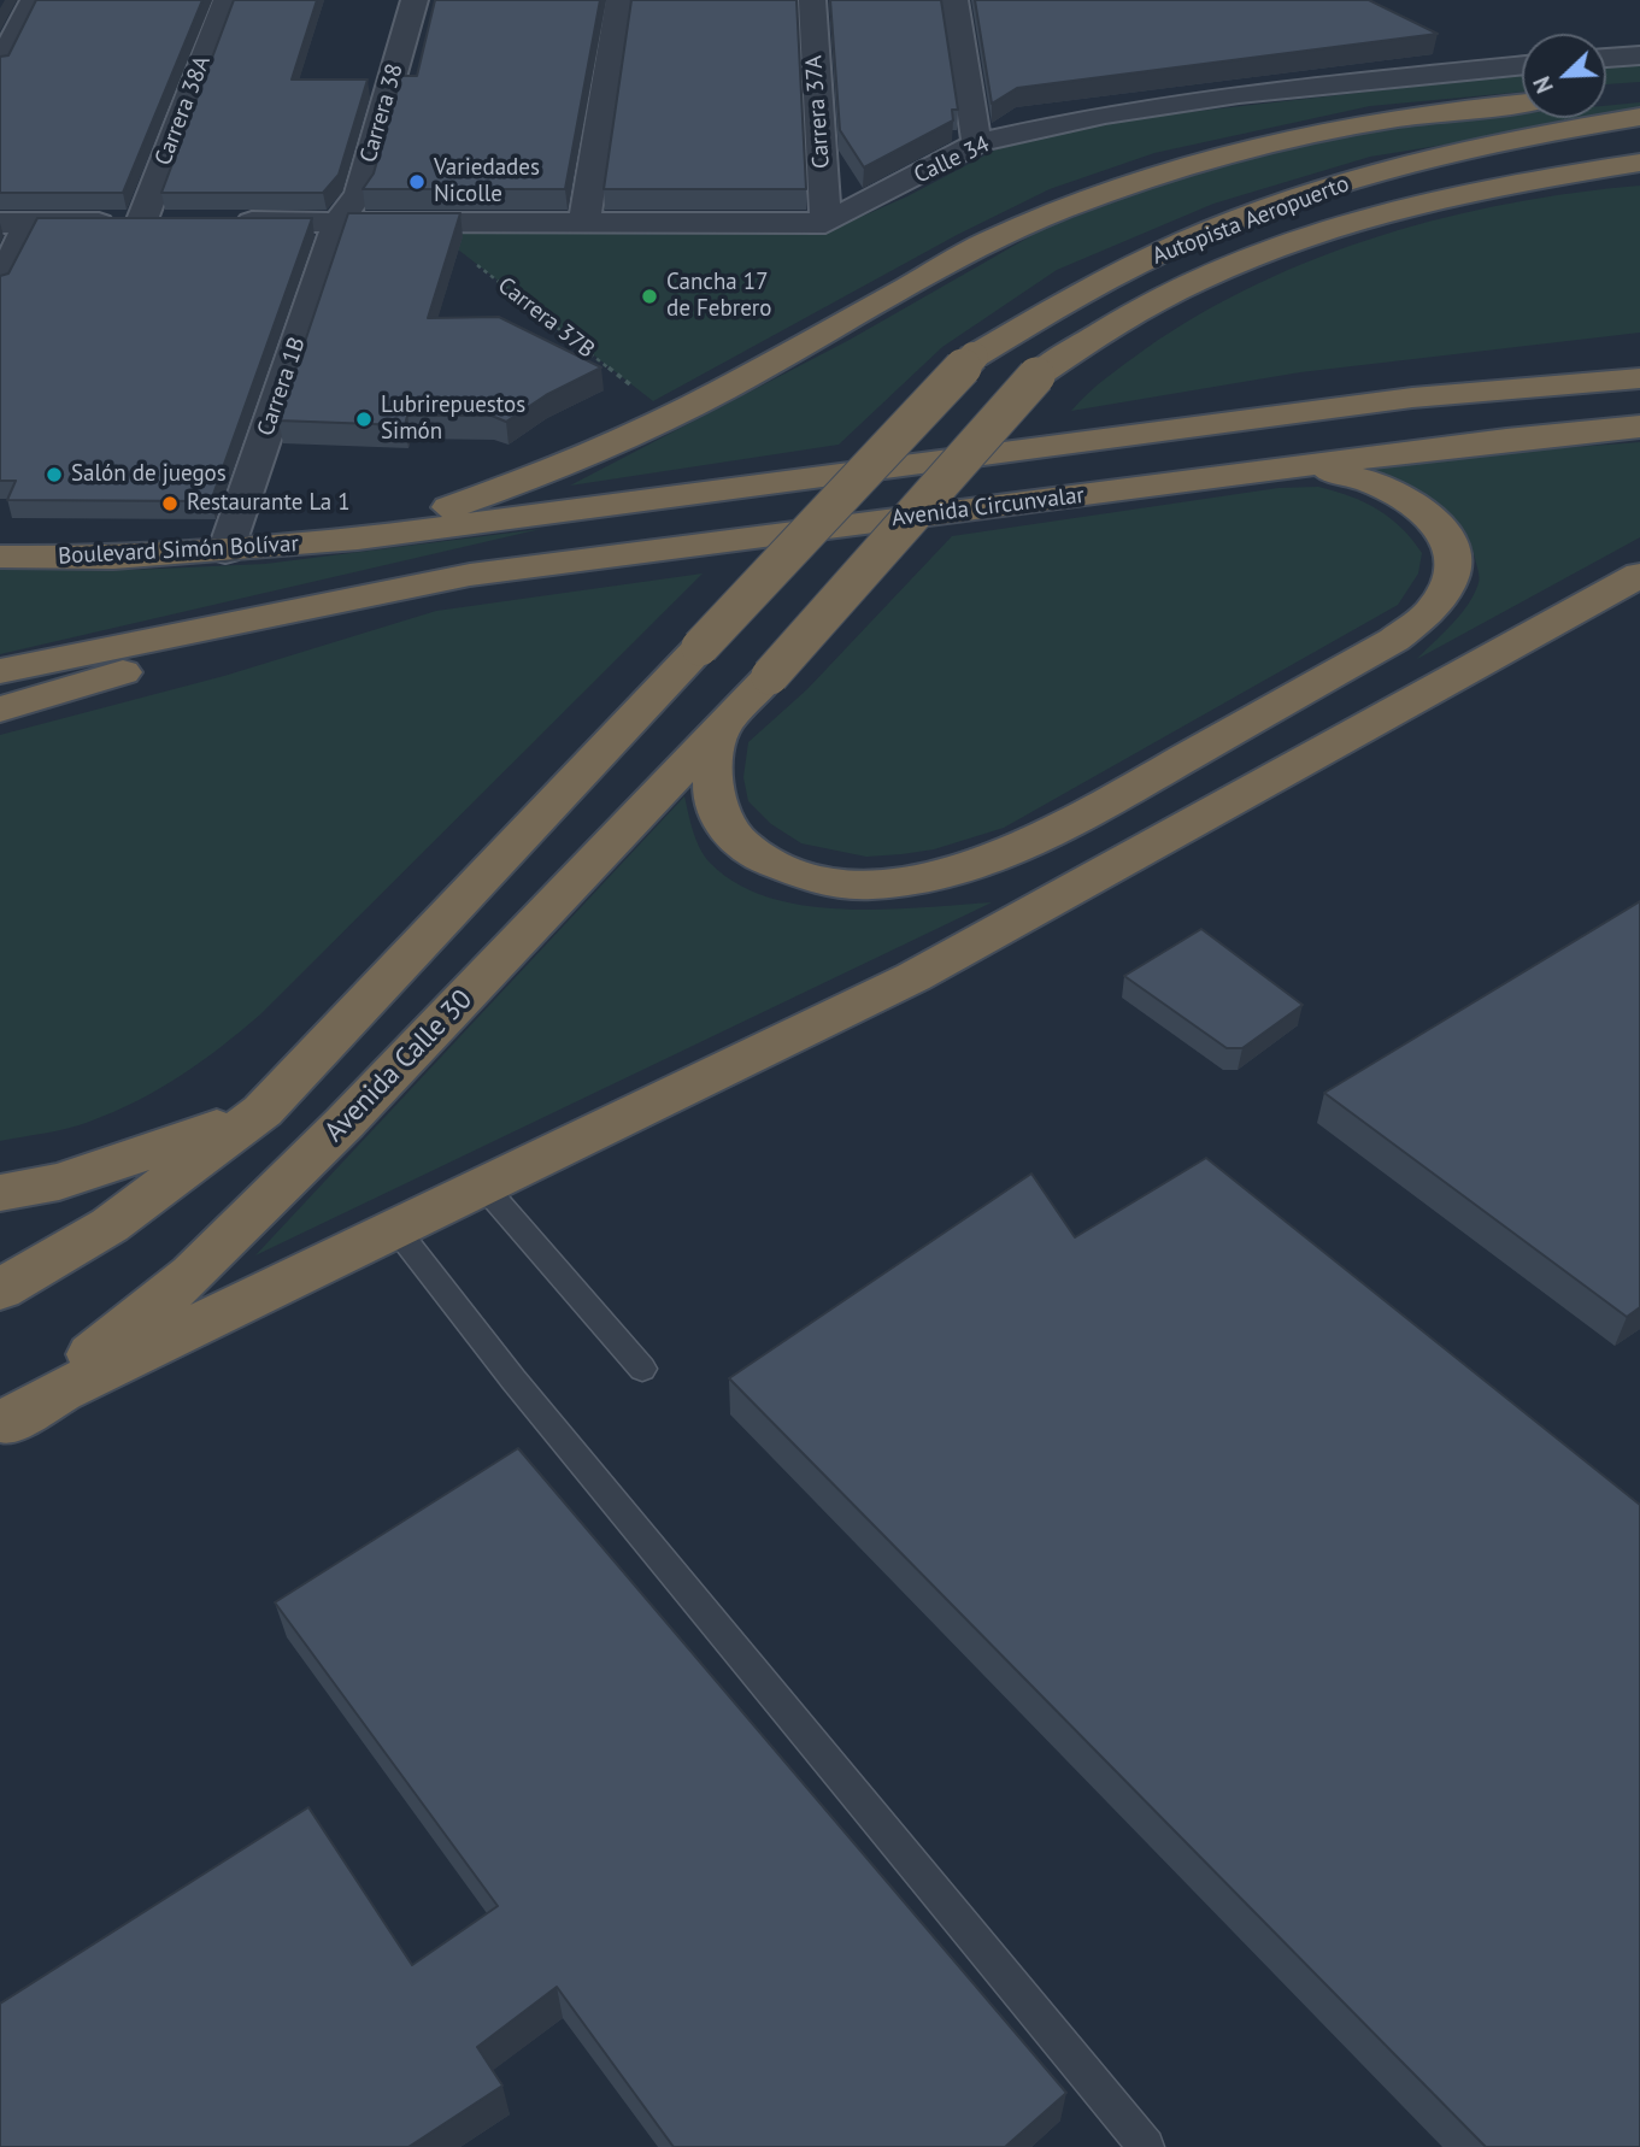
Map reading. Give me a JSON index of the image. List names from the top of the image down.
{
  "streets": {
    "highway": [
      "Autopista Aeropuerto",
      "Avenida Circunvalar",
      "Boulevard Simón Bolívar",
      "Avenida Calle 30"
    ],
    "street": [
      "Carrera 38A",
      "Carrera 37A",
      "Carrera 38",
      "Calle 34",
      "Carrera 1B"
    ],
    "path": ["Carrera 37B"]
  },
  "crossings": [
    ["Carrera 37A", "Calle 34"],
    ["Carrera 38", "Calle 34"],
    ["Carrera 38", "Carrera 1B"],
    ["Calle 34", "Carrera 37B"],
    ["Calle 34", "Carrera 1B"],
    ["Autopista Aeropuerto", "Avenida Calle 30"],
    ["Carrera 1B", "Boulevard Simón Bolívar"],
    ["Avenida Circunvalar", "Boulevard Simón Bolívar"]
  ],
  "places": [
    "Variedades Nicolle",
    "Cancha 17 de Febrero",
    "Lubrirepuestos Simón",
    "Salón de juegos",
    "Restaurante La 1"
  ],
  "north": "bottom left"
}
